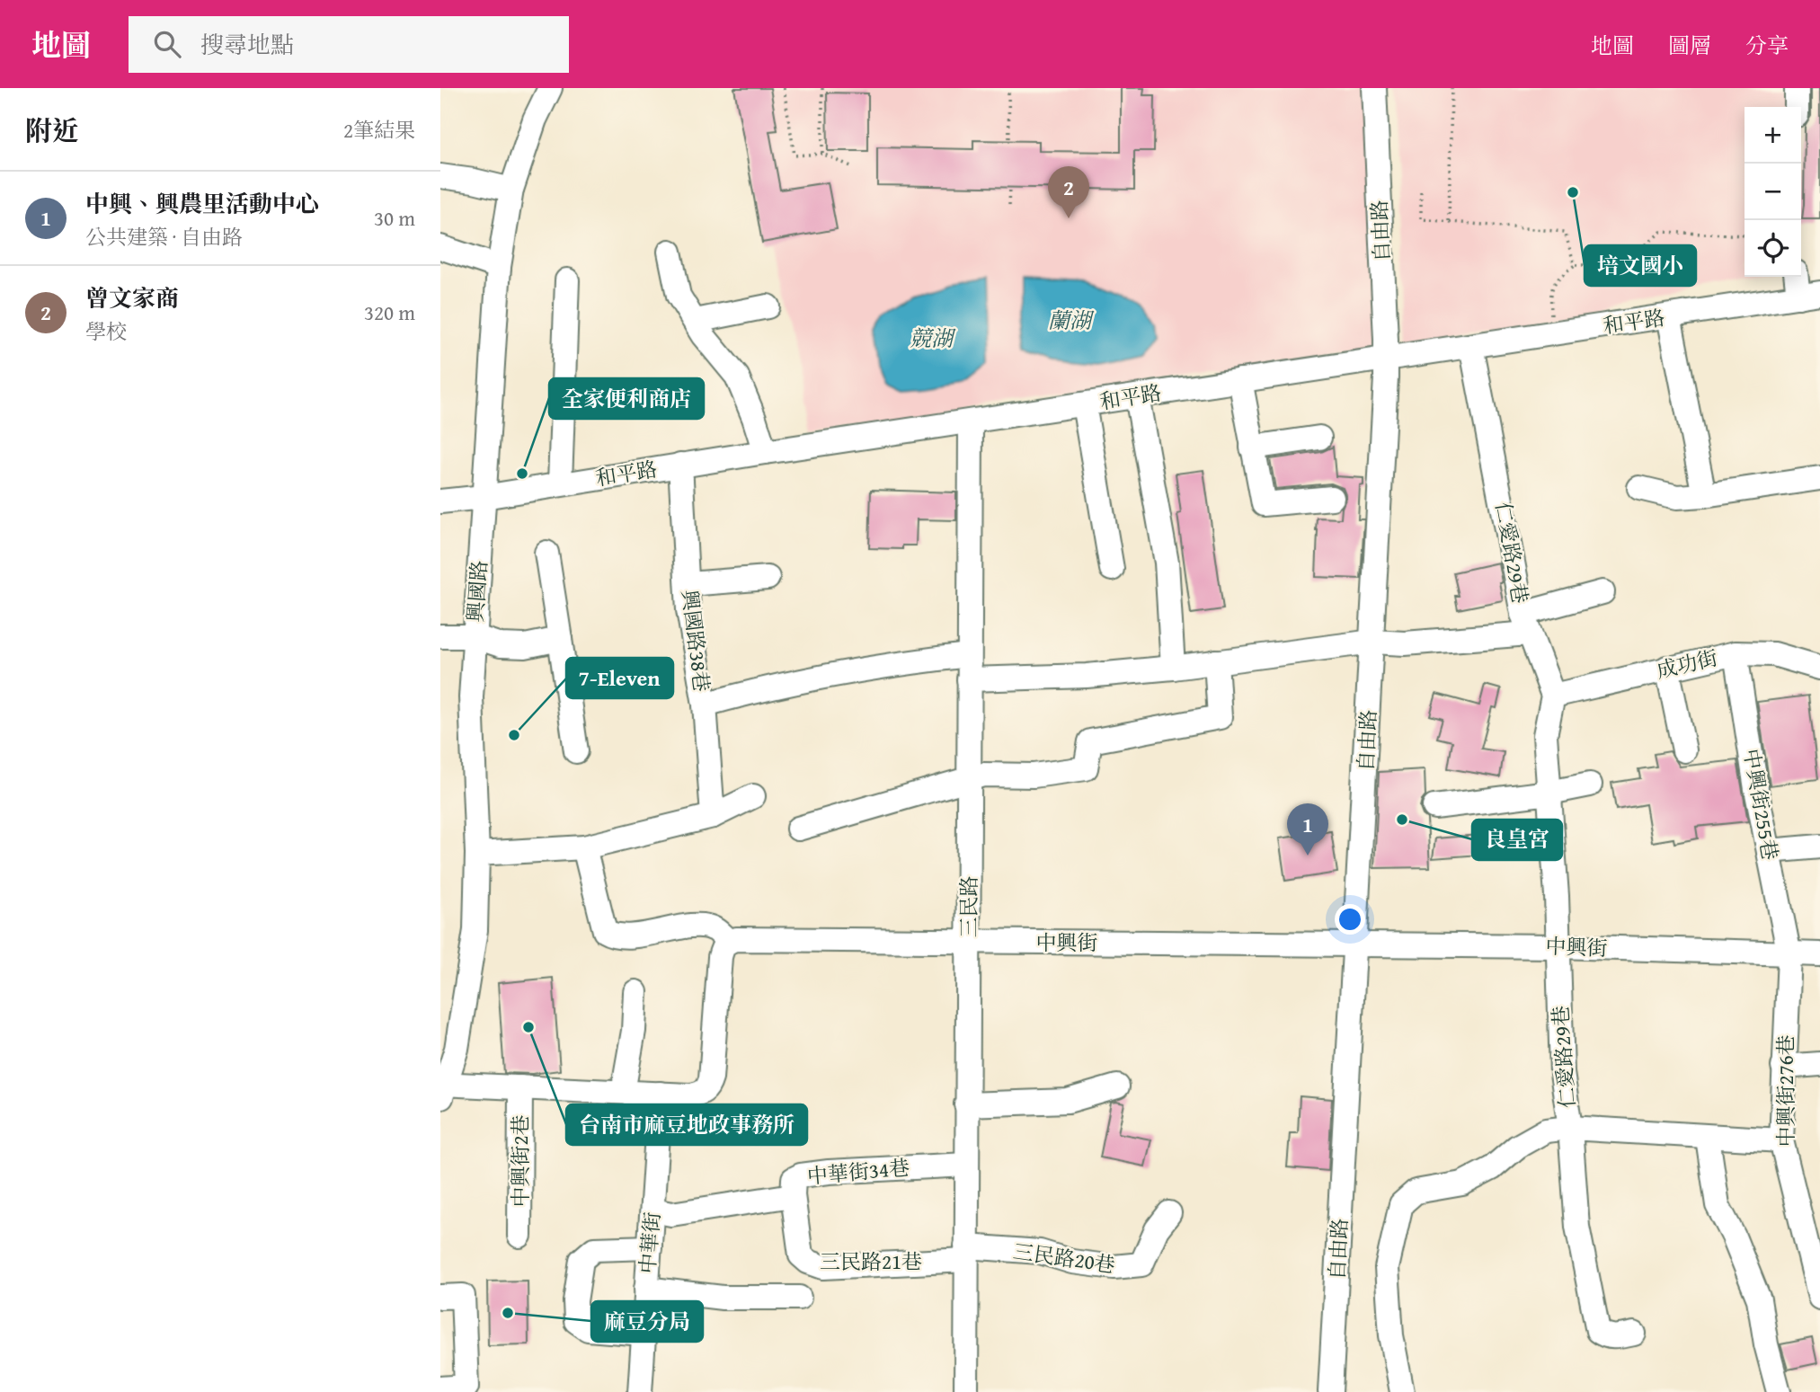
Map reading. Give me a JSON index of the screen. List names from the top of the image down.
{
  "streets": {
    "street": [
      "自由路",
      "和平路",
      "仁愛路29巷",
      "興國路",
      "興國路38巷",
      "成功街",
      "中興街255巷",
      "三民路",
      "中興街",
      "中興街276巷",
      "中興街2巷",
      "中華街34巷",
      "中華街",
      "三民路20巷",
      "三民路21巷"
    ]
  },
  "crossings": [
    ["自由路", "和平路"],
    ["自由路", "中興街"],
    ["和平路", "仁愛路29巷"],
    ["和平路", "興國路"],
    ["和平路", "興國路38巷"],
    ["和平路", "三民路"],
    ["仁愛路29巷", "成功街"],
    ["仁愛路29巷", "中興街"],
    ["成功街", "中興街255巷"],
    ["中興街255巷", "中興街"],
    ["中興街255巷", "中興街276巷"],
    ["三民路", "中興街"],
    ["三民路", "中華街34巷"],
    ["三民路", "三民路20巷"],
    ["三民路", "三民路21巷"],
    ["中興街", "中興街276巷"],
    ["中華街34巷", "中華街"],
    ["中華街34巷", "三民路21巷"],
    ["三民路20巷", "三民路21巷"]
  ],
  "water": ["蘭湖", "競湖"],
  "places": [
    "培文國小",
    "全家便利商店",
    "7-Eleven",
    "良皇宮",
    "台南市麻豆地政事務所",
    "麻豆分局"
  ],
  "page": {
    "header": "地圖",
    "search": "搜尋地點",
    "nav": ["地圖", "圖層", "分享"],
    "heading": ["附近", "2筆結果"],
    "map_buttons": ["+", "−"],
    "pins": ["2", "1"],
    "list": [
      {
        "mark": "1",
        "name": "中興、興農里活動中心",
        "note": "公共建築 · 自由路",
        "value": "30 m"
      },
      {
        "mark": "2",
        "name": "曾文家商",
        "note": "學校",
        "value": "320 m"
      }
    ]
  }
}
